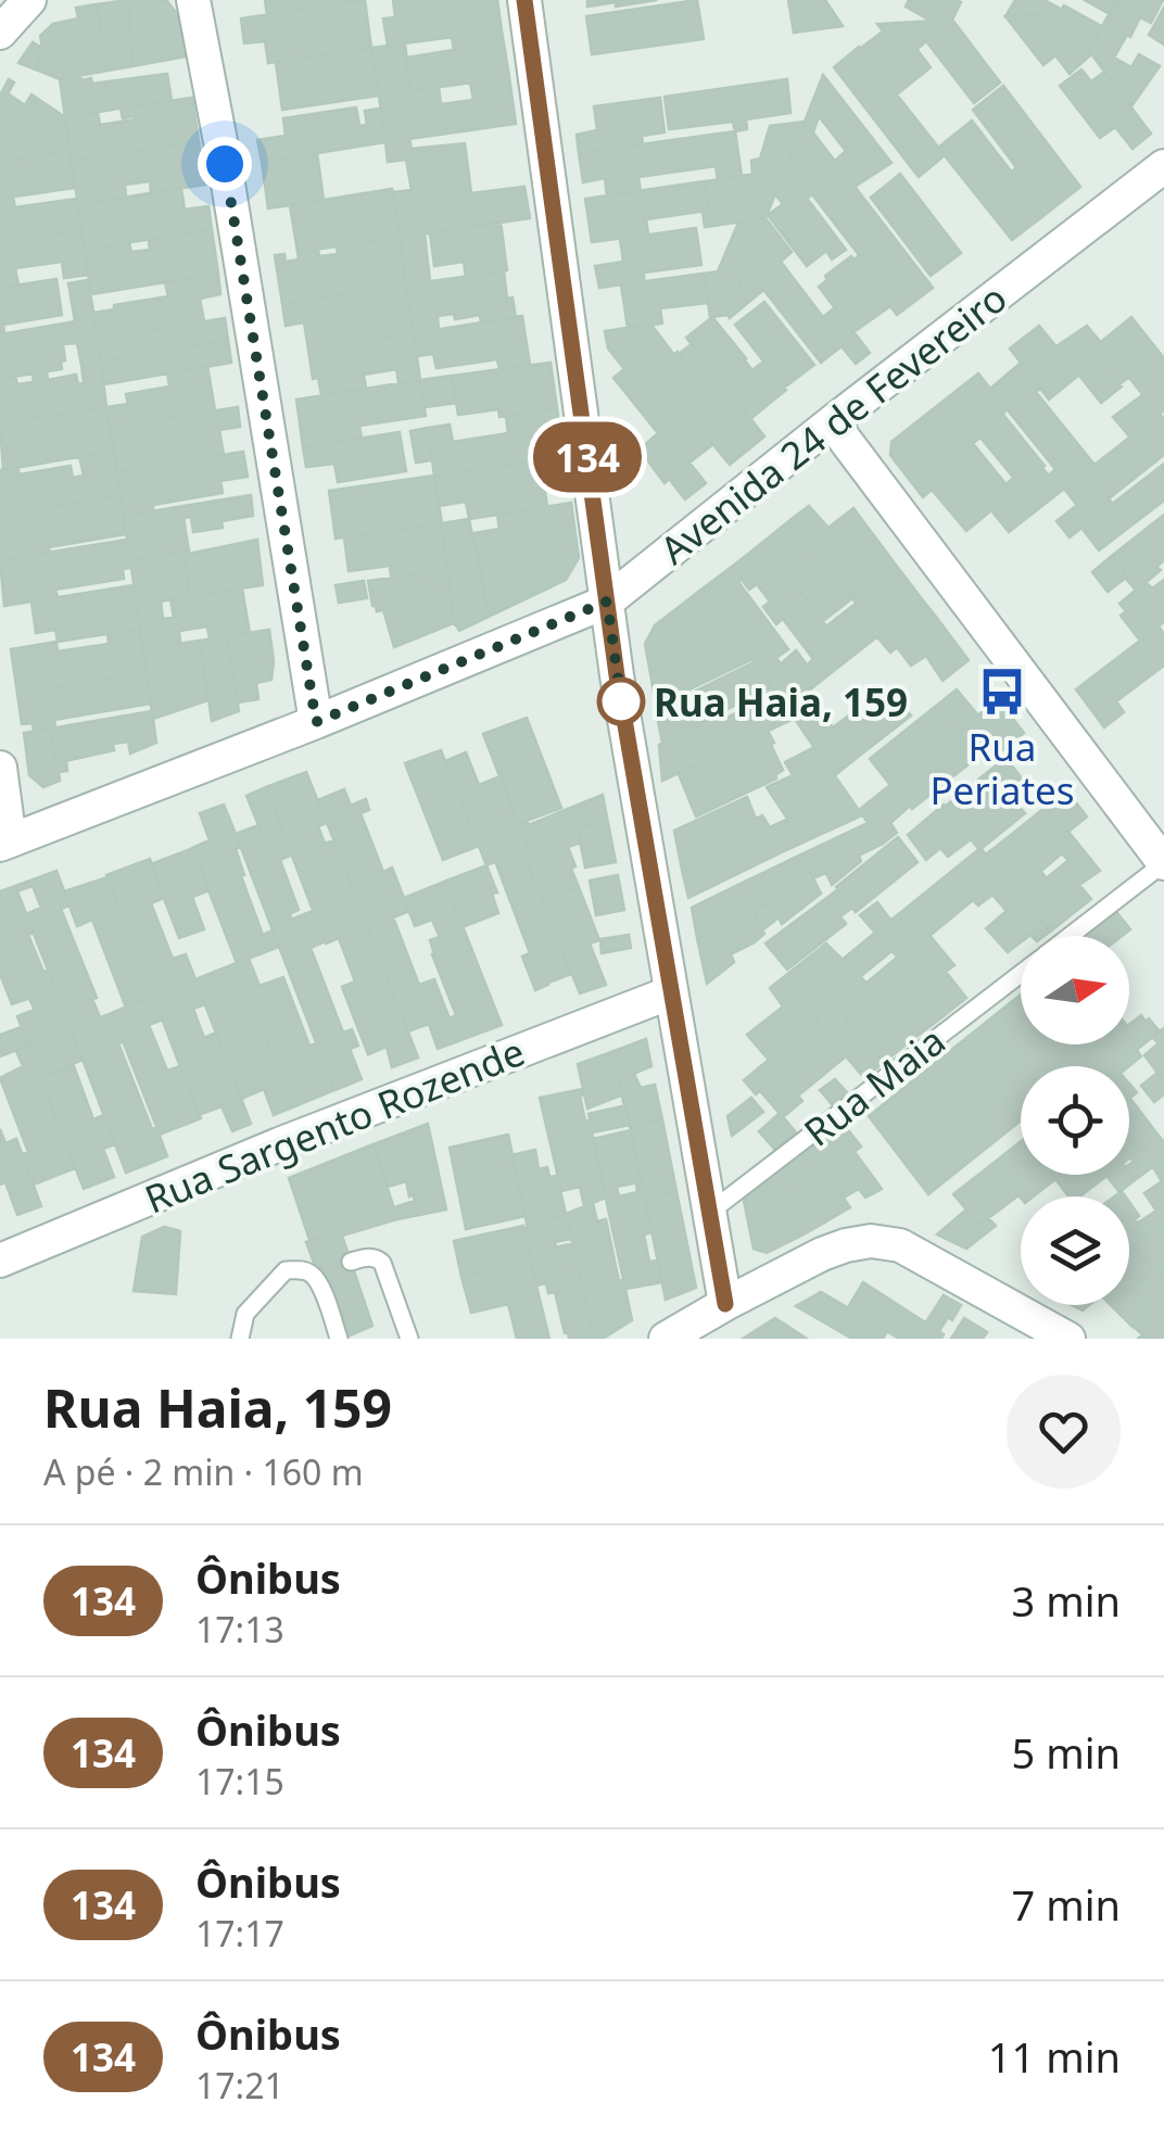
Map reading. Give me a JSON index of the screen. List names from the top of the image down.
{
  "streets": {
    "street": ["Avenida 24 de Fevereiro", "Rua Sargento Rozende"],
    "lane": ["Rua Maia"]
  },
  "places": {
    "bus stop": ["Rua Periates"],
    "other": ["Rua Haia, 159"]
  },
  "lines": ["bus line 134"],
  "north": "right",
  "page": {
    "on_map": "134",
    "heading": ["Rua Haia, 159", "A pé · 2 min · 160 m"],
    "list": [
      {
        "mark": "134",
        "name": "Ônibus",
        "note": "17:13",
        "value": "3 min"
      },
      {
        "mark": "134",
        "name": "Ônibus",
        "note": "17:15",
        "value": "5 min"
      },
      {
        "mark": "134",
        "name": "Ônibus",
        "note": "17:17",
        "value": "7 min"
      },
      {
        "mark": "134",
        "name": "Ônibus",
        "note": "17:21",
        "value": "11 min"
      }
    ]
  }
}
